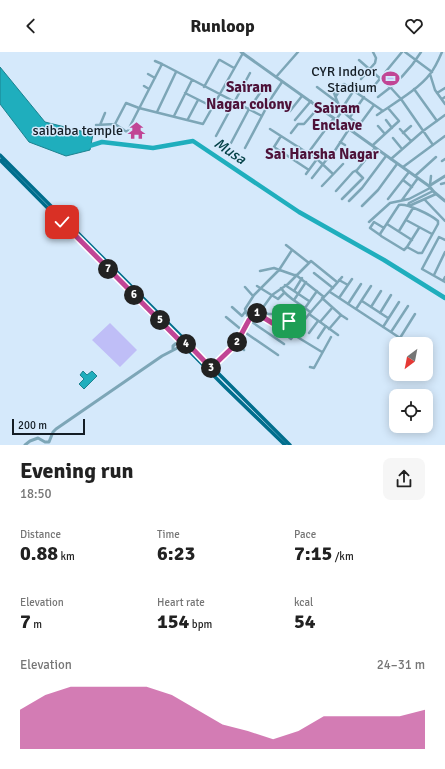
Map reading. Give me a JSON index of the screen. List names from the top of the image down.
{
  "districts": ["Sairam Nagar colony", "Sairam Enclave", "Sai Harsha Nagar"],
  "water": ["Musa"],
  "places": {
    "sports": ["CYR Indoor Stadium"],
    "temple": ["saibaba temple"]
  },
  "scale_bar": "200 m",
  "north": "bottom left",
  "page": {
    "header": "Runloop",
    "pins": [
      "7",
      "6",
      "1",
      "5",
      "2",
      "4",
      "3"
    ],
    "scale": "200 m",
    "heading": ["Evening run", "18:50"],
    "stats": [
      ["Distance", "0.88 km"],
      ["Time", "6:23"],
      ["Pace", "7:15 /km"],
      ["Elevation", "7 m"],
      ["Heart rate", "154 bpm"],
      ["kcal", "54"]
    ],
    "chart": ["Elevation", "24–31 m"]
  }
}
